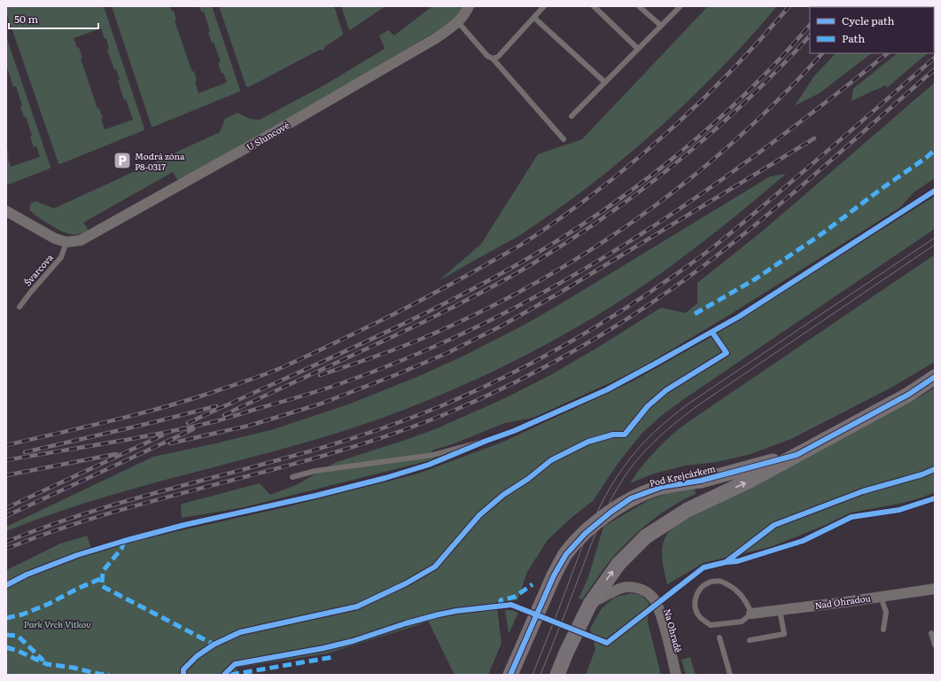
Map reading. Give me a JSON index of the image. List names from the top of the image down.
{
  "streets": {
    "main road": ["Pod Krejcárkem"],
    "street": ["U Sluncové", "Nad Ohradou", "Na Ohradě"],
    "lane": ["Švarcova"]
  },
  "crossings": [
    ["U Sluncové", "Švarcova"],
    ["Pod Krejcárkem", "Na Ohradě"]
  ],
  "parks": ["Park Vrch Vítkov"],
  "places": {
    "parking": ["Modrá zóna P8-0317"]
  },
  "legend": ["Cycle path", "Path"],
  "scale_bar": "50 m"
}
